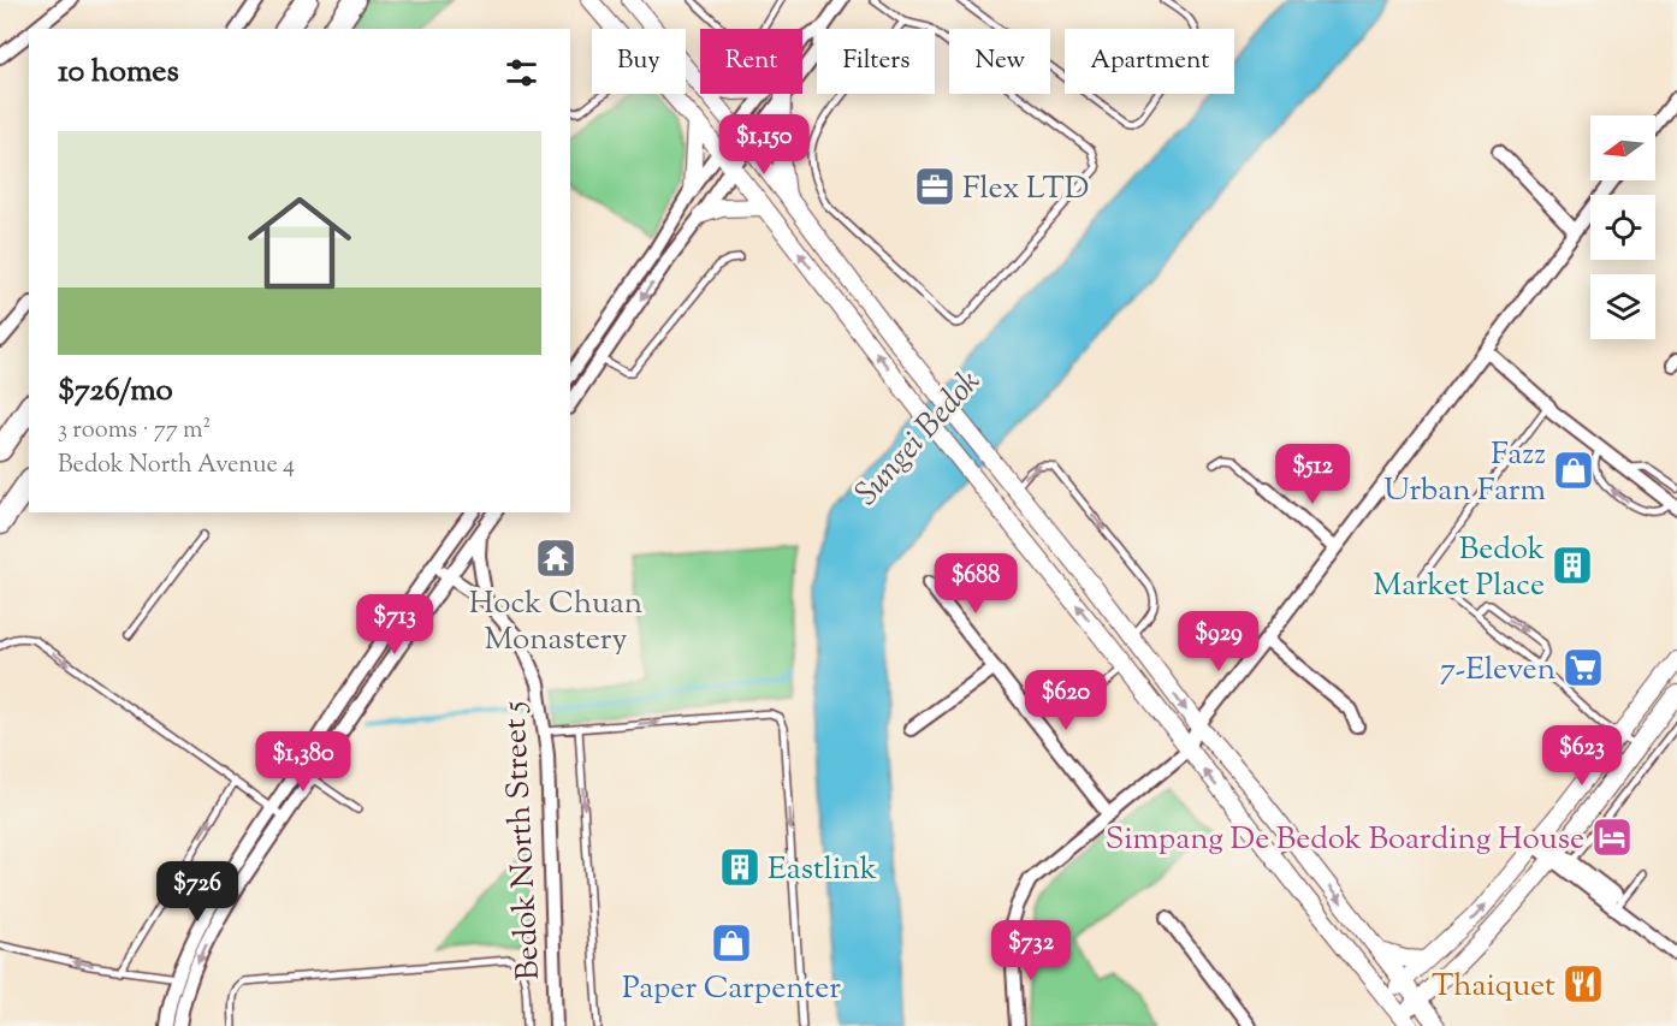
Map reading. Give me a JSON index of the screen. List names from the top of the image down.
{
  "streets": {
    "street": ["Bedok North Street 5"]
  },
  "water": ["Sungei Bedok"],
  "places": {
    "office": ["Flex LTD"],
    "shop": ["Fazz Urban Farm", "Paper Carpenter"],
    "temple": ["Hock Chuan Monastery"],
    "building": ["Bedok Market Place", "Eastlink"],
    "supermarket": ["7-Eleven"],
    "hotel": ["Simpang De Bedok Boarding House"],
    "restaurant": ["Thaiquet"]
  },
  "north": "left",
  "page": {
    "chip": [
      "Buy",
      "Rent",
      "Filters",
      "New",
      "Apartment"
    ],
    "heading": "10 homes",
    "price": [
      "$1,150",
      "$512",
      "$688",
      "$713",
      "$929",
      "$620",
      "$623",
      "$1,380",
      "$726",
      "$732"
    ],
    "list": [
      {
        "name": "$726/mo",
        "note": "3 rooms · 77 m² · Bedok North Avenue 4"
      }
    ]
  }
}
